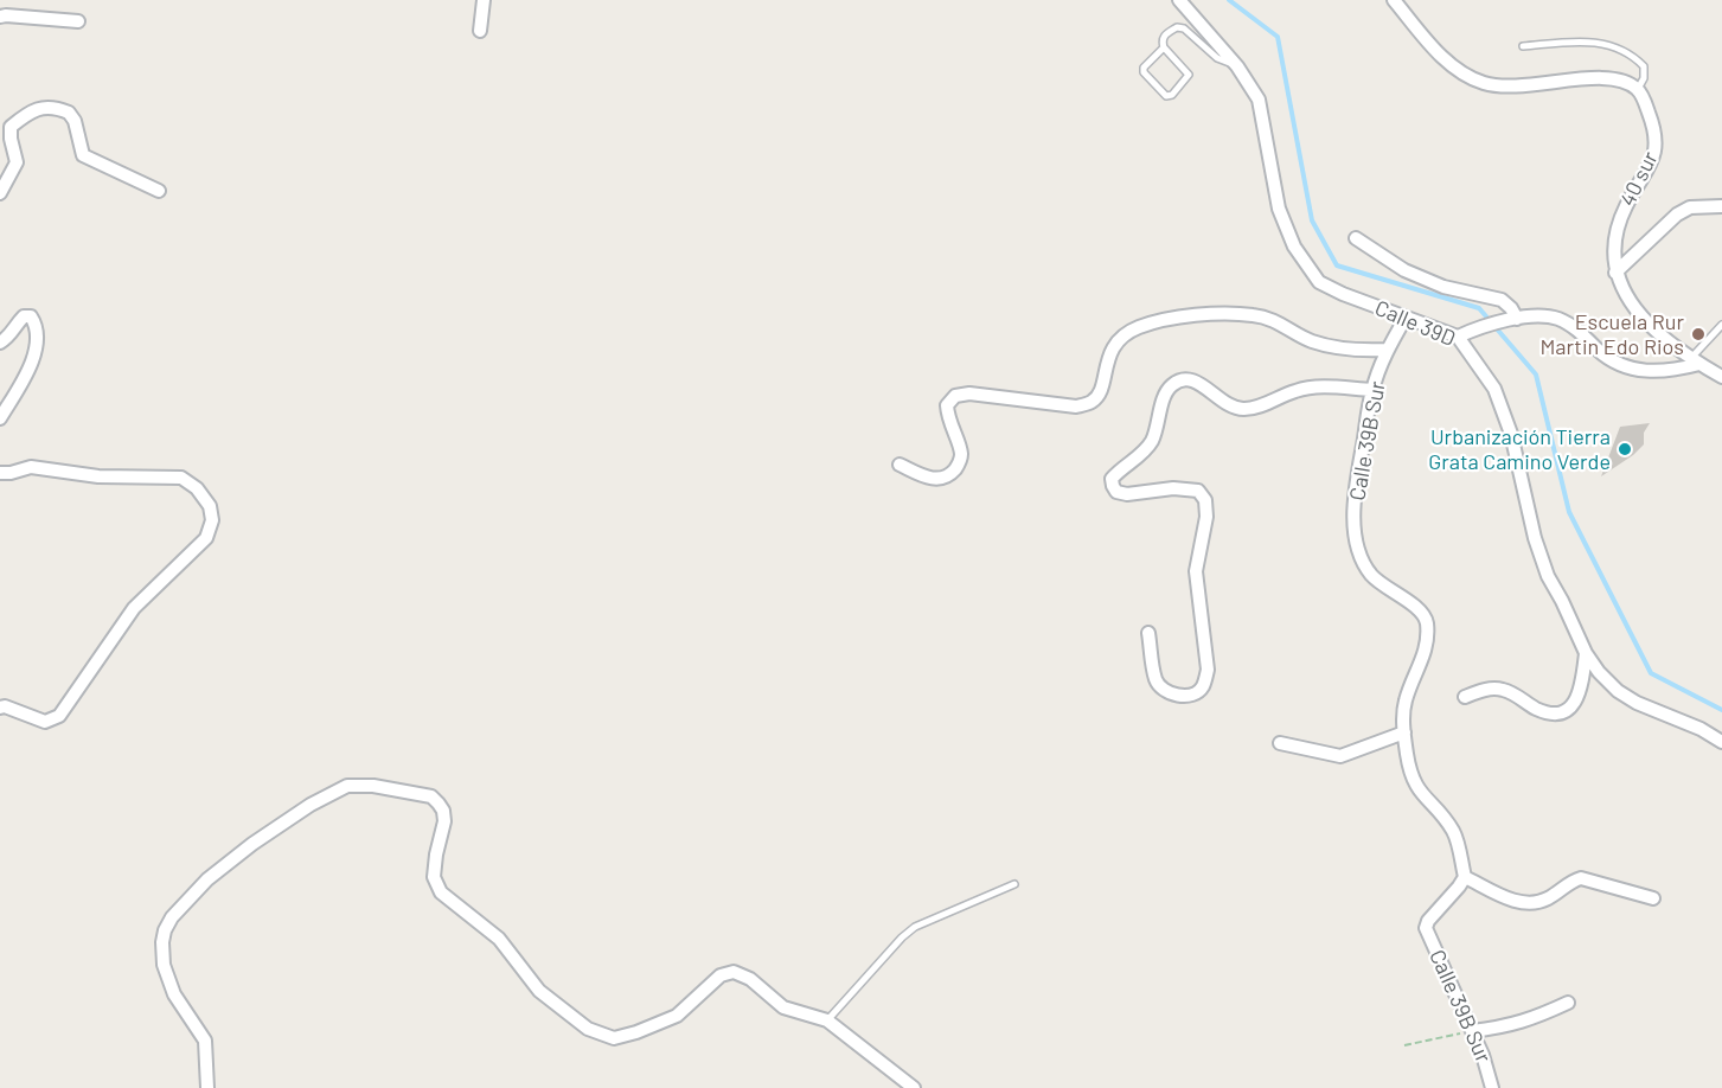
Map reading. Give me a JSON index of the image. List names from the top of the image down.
{
  "streets": {
    "street": ["40 sur", "Calle 39D", "Calle 39B Sur"]
  },
  "crossings": [
    ["Calle 39D", "Calle 39B Sur"]
  ],
  "places": ["Escuela Rur Martin Edo Rios", "Urbanización Tierra Grata Camino Verde"]
}
